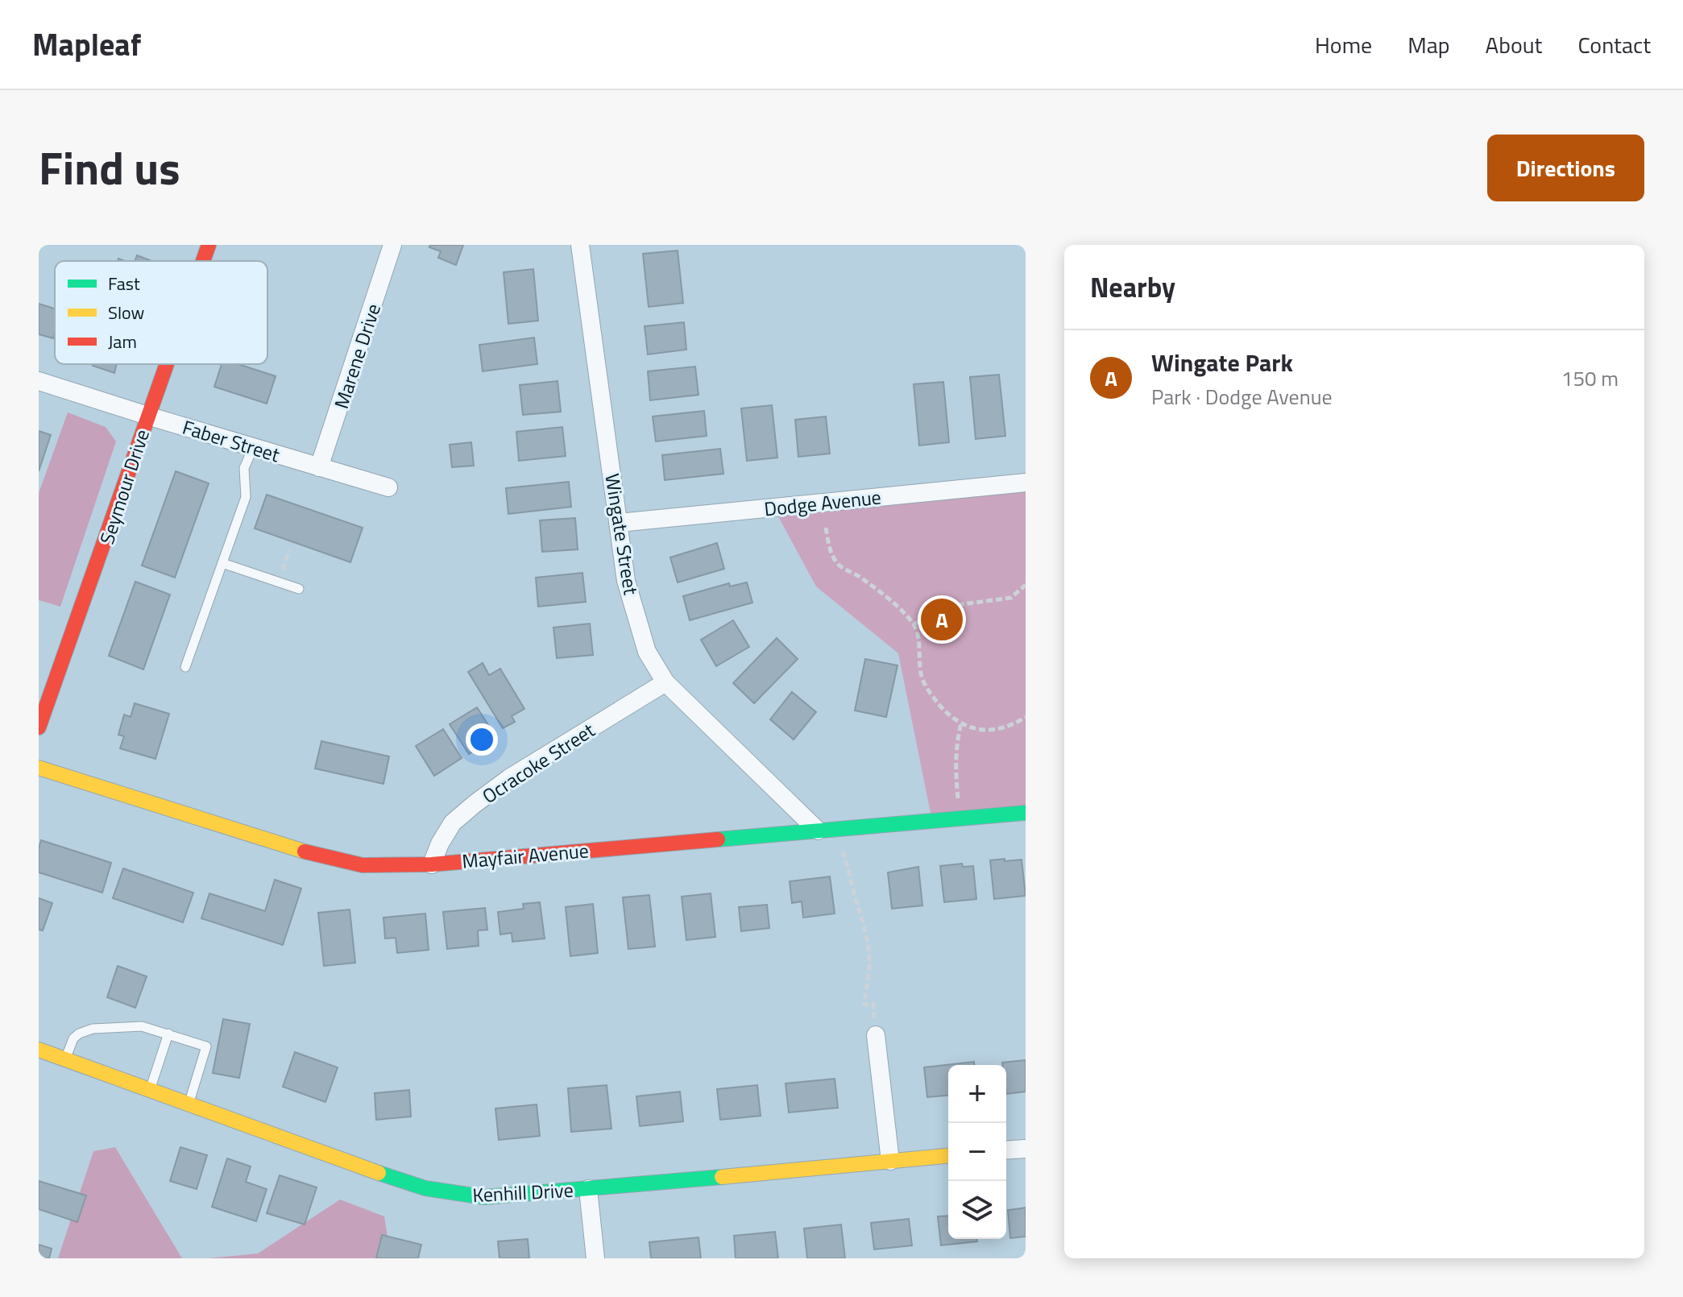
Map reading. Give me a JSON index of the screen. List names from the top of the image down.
{
  "streets": {
    "street": [
      "Marene Drive",
      "Faber Street",
      "Seymour Drive",
      "Dodge Avenue",
      "Wingate Street",
      "Ocracoke Street",
      "Mayfair Avenue",
      "Kenhill Drive"
    ]
  },
  "crossings": [
    ["Marene Drive", "Faber Street"],
    ["Faber Street", "Seymour Drive"],
    ["Dodge Avenue", "Wingate Street"],
    ["Wingate Street", "Ocracoke Street"],
    ["Wingate Street", "Mayfair Avenue"],
    ["Ocracoke Street", "Mayfair Avenue"]
  ],
  "legend": ["Fast", "Slow", "Jam"],
  "page": {
    "header": "Mapleaf",
    "nav": [
      "Home",
      "Map",
      "About",
      "Contact"
    ],
    "title": "Find us",
    "buttons": "Directions",
    "heading": "Nearby",
    "list": [
      {
        "mark": "A",
        "name": "Wingate Park",
        "note": "Park · Dodge Avenue",
        "value": "150 m"
      }
    ],
    "pins": "A",
    "map_buttons": ["+", "−"]
  }
}
